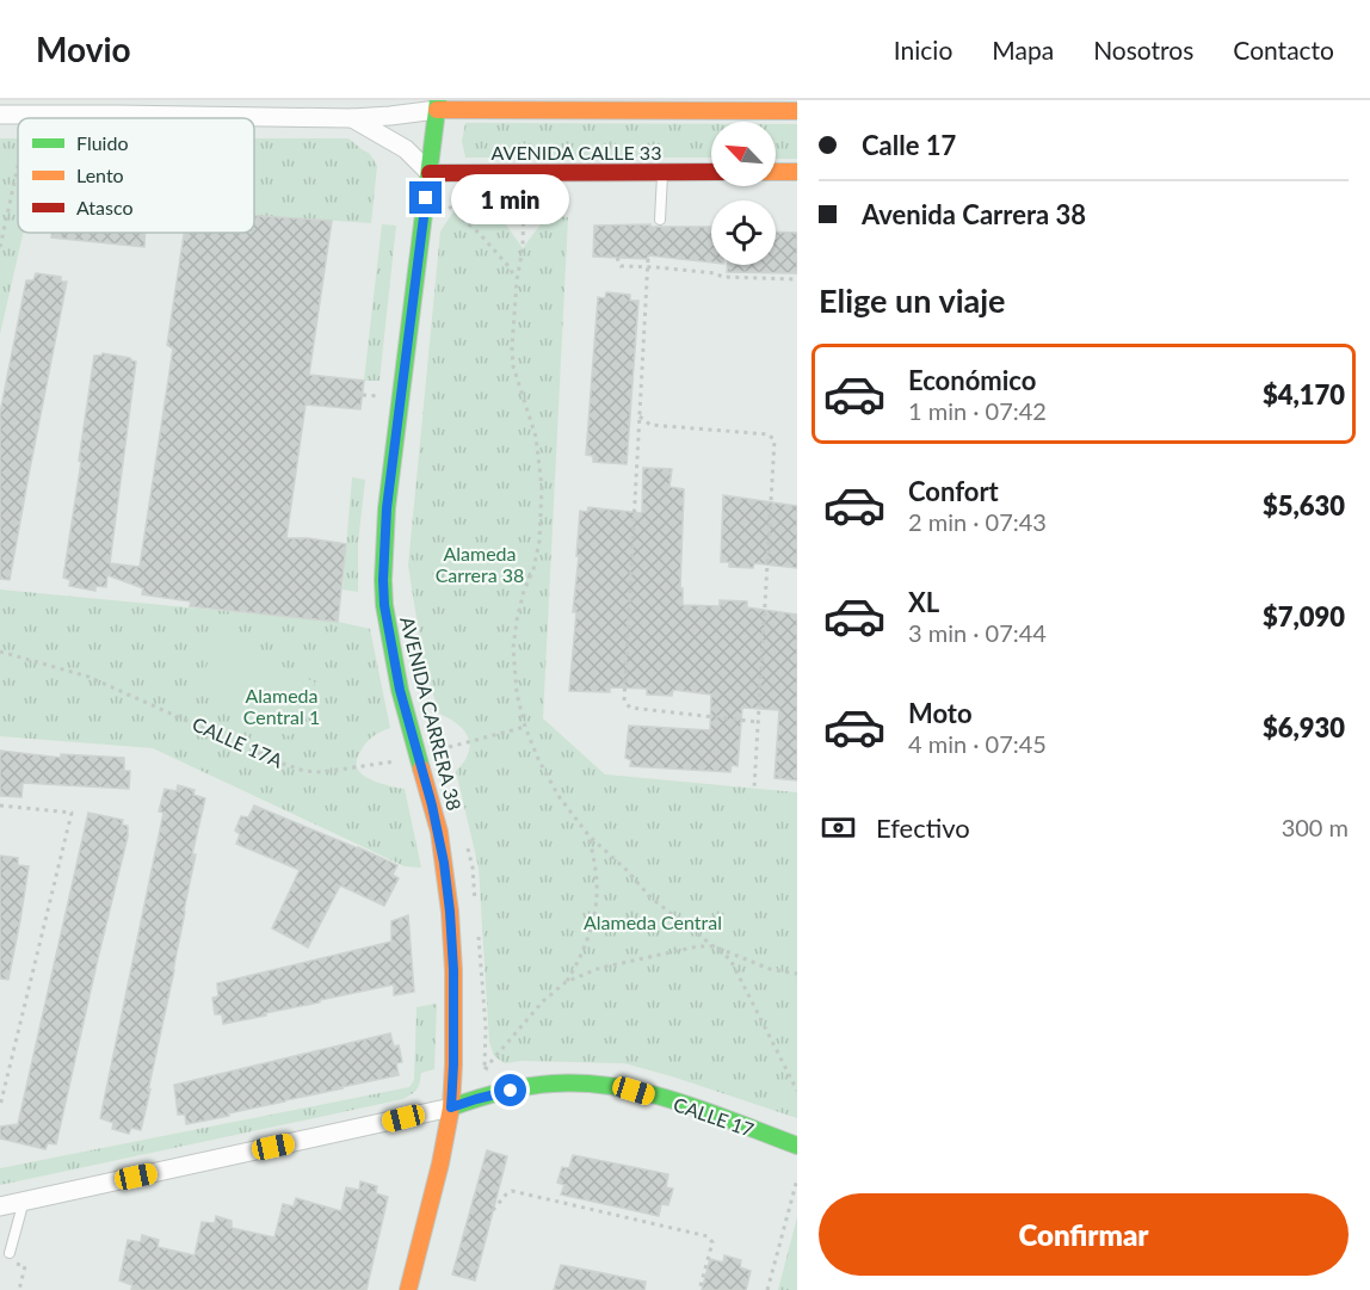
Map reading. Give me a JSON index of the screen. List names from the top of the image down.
{
  "streets": {
    "main road": ["AVENIDA CALLE 33", "AVENIDA CARRERA 38", "CALLE 17"],
    "path": ["CALLE 17A"]
  },
  "crossings": [
    ["AVENIDA CALLE 33", "AVENIDA CARRERA 38"],
    ["AVENIDA CARRERA 38", "CALLE 17A"],
    ["AVENIDA CARRERA 38", "CALLE 17"]
  ],
  "parks": ["Alameda Carrera 38", "Alameda Central 1", "Alameda Central"],
  "legend": ["Fluido", "Lento", "Atasco"],
  "north": "top left",
  "page": {
    "header": "Movio",
    "nav": [
      "Inicio",
      "Mapa",
      "Nosotros",
      "Contacto"
    ],
    "banner": ["Calle 17", "Avenida Carrera 38"],
    "bubble": "1 min",
    "heading": "Elige un viaje",
    "list": [
      {
        "name": "Económico",
        "note": "1 min · 07:42",
        "value": "$4,170"
      },
      {
        "name": "Confort",
        "note": "2 min · 07:43",
        "value": "$5,630"
      },
      {
        "name": "XL",
        "note": "3 min · 07:44",
        "value": "$7,090"
      },
      {
        "name": "Moto",
        "note": "4 min · 07:45",
        "value": "$6,930"
      }
    ],
    "pay": ["Efectivo", "300 m"],
    "buttons": "Confirmar"
  }
}
